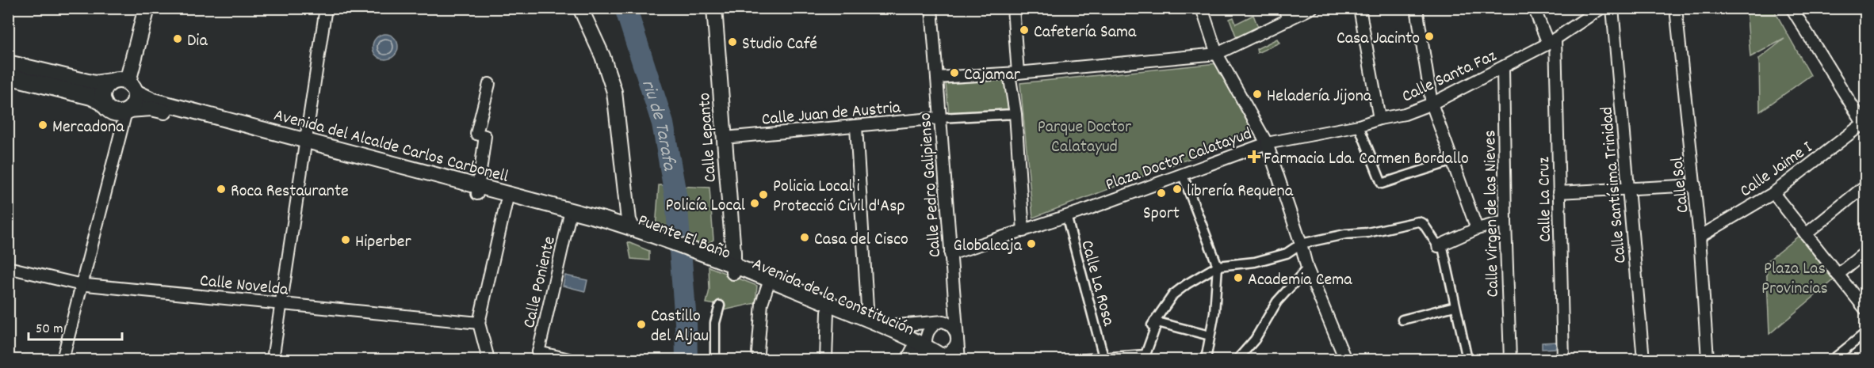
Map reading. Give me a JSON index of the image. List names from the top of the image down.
{
  "streets": {
    "street": [
      "Calle Santa Faz",
      "Calle Juan de Austria",
      "Calle Lepanto",
      "Avenida del Alcalde Carlos Carbonell",
      "Plaza Doctor Calatayud",
      "Calle Jaime I",
      "Calle Pedro Galipienso",
      "Calle Santísima Trinidad",
      "Calle Sol",
      "Calle La Cruz",
      "Calle Virgen de las Nieves",
      "Puente El Baño",
      "Calle Poniente",
      "Calle La Rosa",
      "Calle Novelda",
      "Avenida de la Constitución"
    ]
  },
  "crossings": [
    ["Calle Santa Faz", "Plaza Doctor Calatayud"],
    ["Calle Santa Faz", "Calle La Cruz"],
    ["Calle Santa Faz", "Calle Virgen de las Nieves"],
    ["Calle Juan de Austria", "Calle Lepanto"],
    ["Calle Juan de Austria", "Calle Pedro Galipienso"],
    ["Calle Lepanto", "Puente El Baño"],
    ["Calle Lepanto", "Avenida de la Constitución"],
    ["Avenida del Alcalde Carlos Carbonell", "Puente El Baño"],
    ["Avenida del Alcalde Carlos Carbonell", "Calle Poniente"],
    ["Plaza Doctor Calatayud", "Calle Pedro Galipienso"],
    ["Plaza Doctor Calatayud", "Calle La Rosa"],
    ["Calle Jaime I", "Calle Sol"],
    ["Calle Pedro Galipienso", "Avenida de la Constitución"],
    ["Puente El Baño", "Avenida de la Constitución"]
  ],
  "water": ["riu de Tarafa"],
  "parks": ["Parque Doctor Calatayud", "Plaza Las Provincias"],
  "places": {
    "other": [
      "Cafetería Sama",
      "Casa Jacinto",
      "Dia",
      "Studio Café",
      "Cajamar",
      "Heladería Jijona",
      "Mercadona",
      "Roca Restaurante",
      "librería Requena",
      "Sport",
      "Policia Local i Protecció Civil d'Asp",
      "Policía Local",
      "Casa del Cisco",
      "Hiperber",
      "Globalcaja",
      "Academia Cema",
      "Castillo del Aljau"
    ],
    "health": ["Farmacia Lda. Carmen Bordallo"]
  },
  "scale_bar": "50 m"
}
